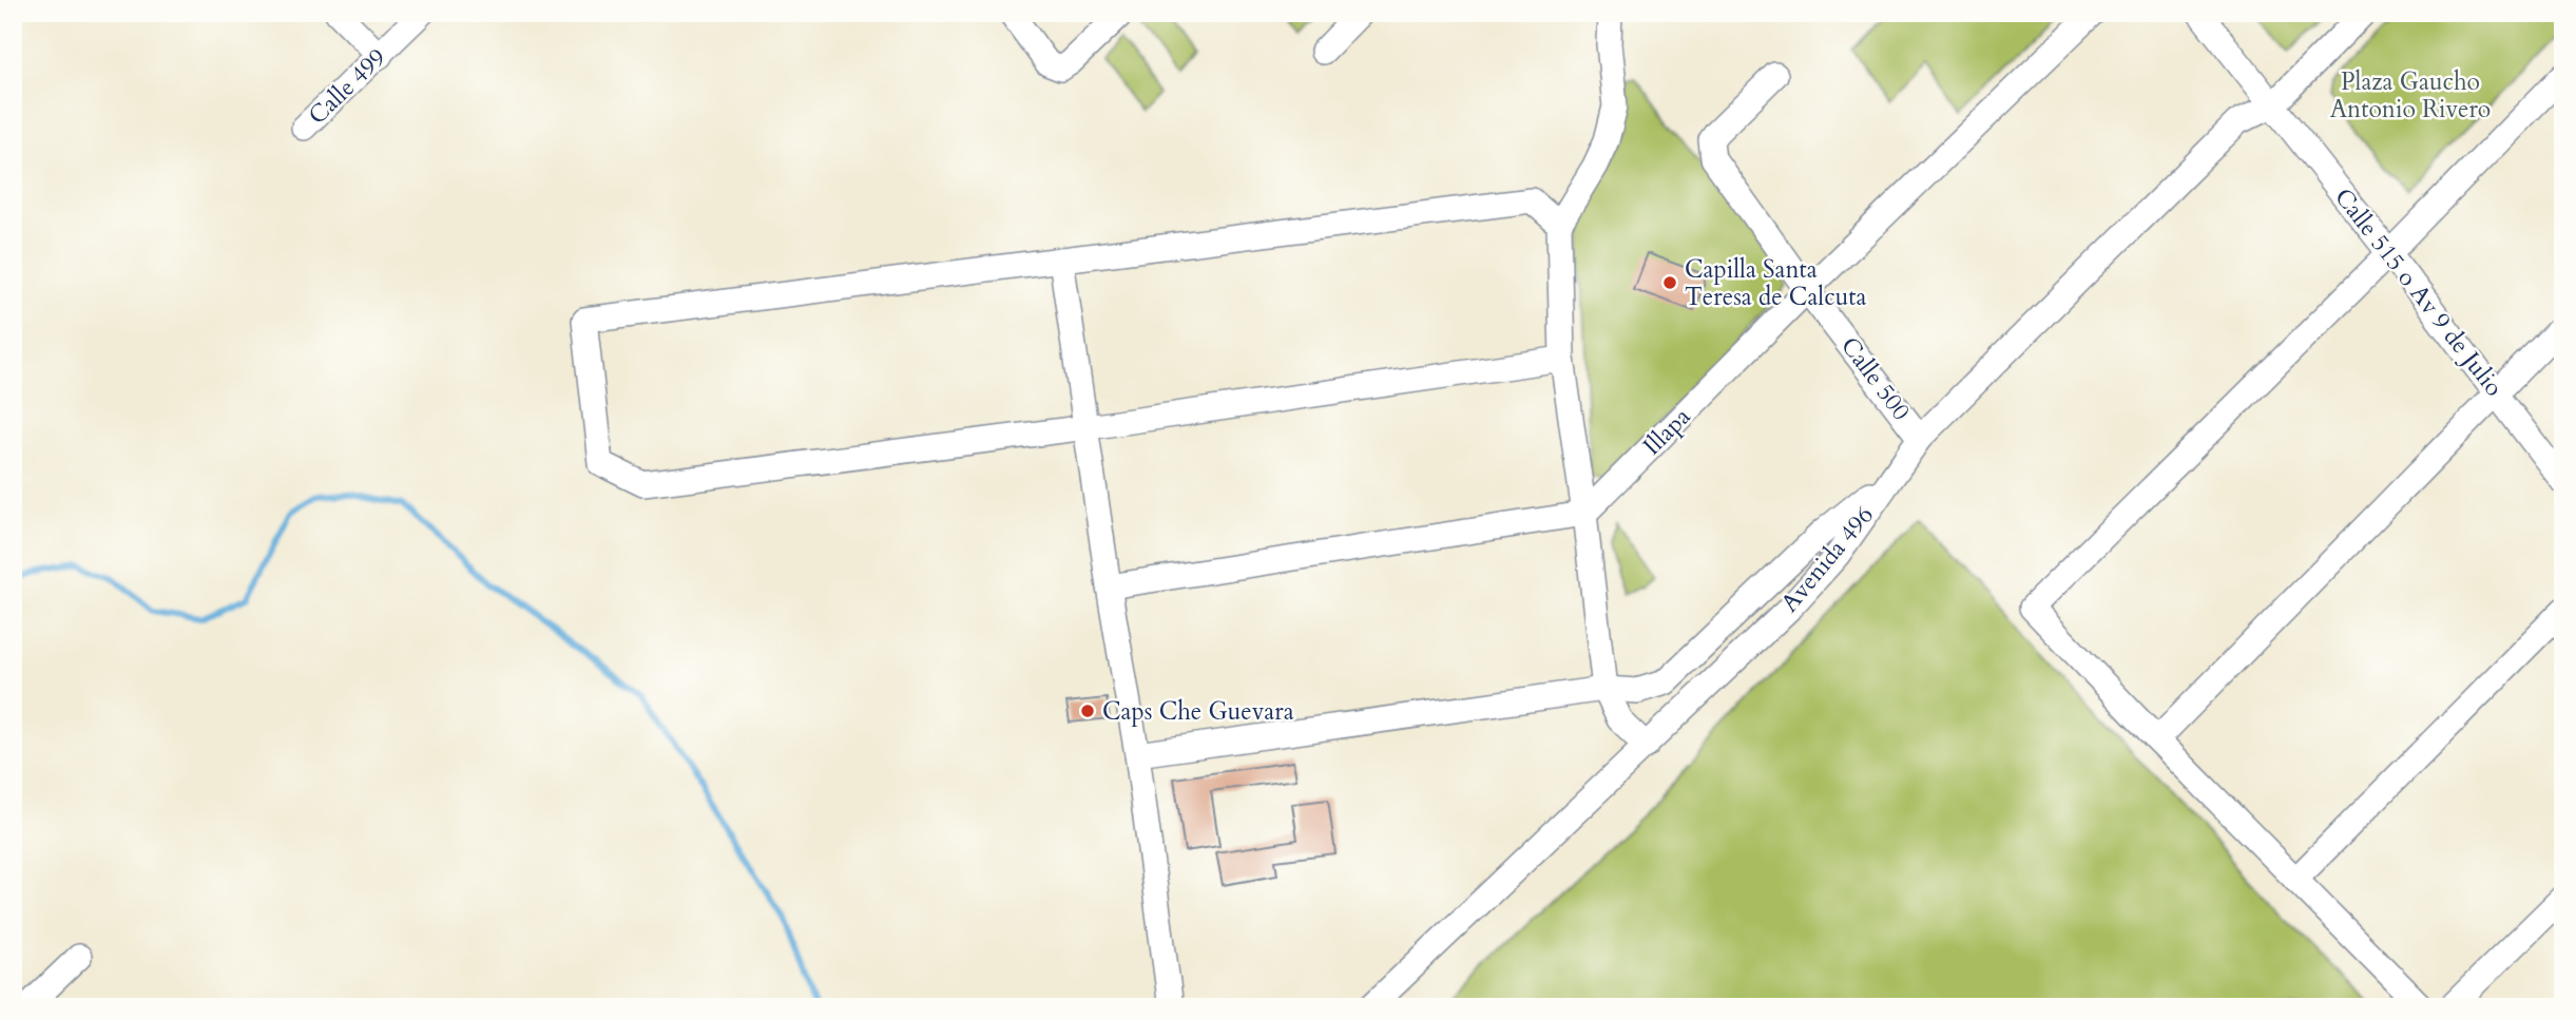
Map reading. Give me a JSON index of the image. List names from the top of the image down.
{
  "streets": {
    "street": [
      "Calle 499",
      "Calle 515 o Av 9 de Julio",
      "Calle 500",
      "Illapa",
      "Avenida 496"
    ]
  },
  "crossings": [
    ["Calle 515 o Av 9 de Julio", "Avenida 496"],
    ["Calle 500", "Illapa"],
    ["Calle 500", "Avenida 496"]
  ],
  "parks": ["Plaza Gaucho Antonio Rivero"],
  "places": ["Capilla Santa Teresa de Calcuta", "Caps Che Guevara"]
}
